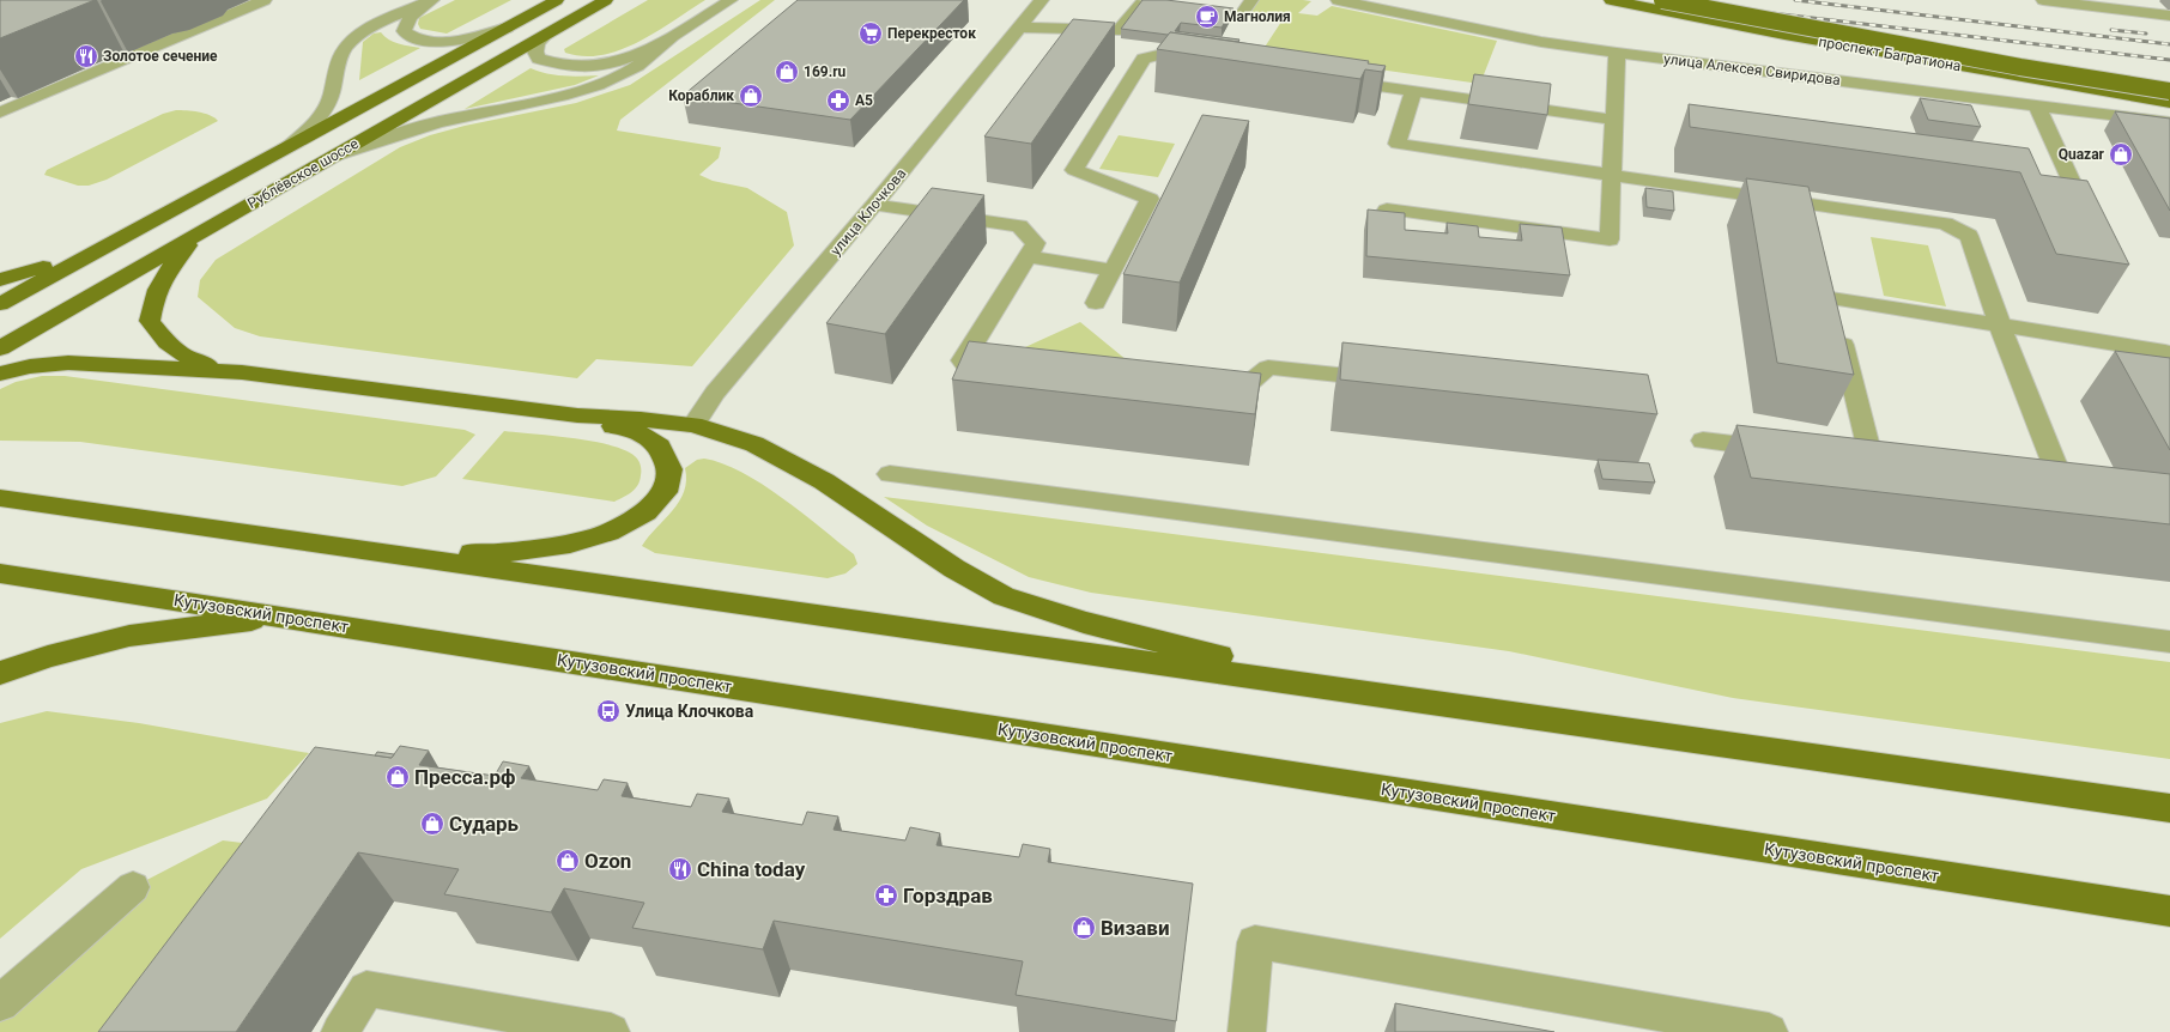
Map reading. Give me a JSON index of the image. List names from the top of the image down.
{
  "streets": {
    "main road": ["проспект Багратиона", "Рублёвское шоссе", "Кутузовский проспект"],
    "street": ["улица Алексея Свиридова", "улица Клочкова"]
  },
  "places": {
    "cafe": ["Магнолия"],
    "supermarket": ["Перекресток"],
    "restaurant": ["Золотое сечение", "China today"],
    "shop": [
      "169.ru",
      "Кораблик",
      "Quazar",
      "Пресса.рф",
      "Сударь",
      "Ozon",
      "Визави"
    ],
    "pharmacy": ["А5", "Горздрав"],
    "bus stop": ["Улица Клочкова"]
  }
}
